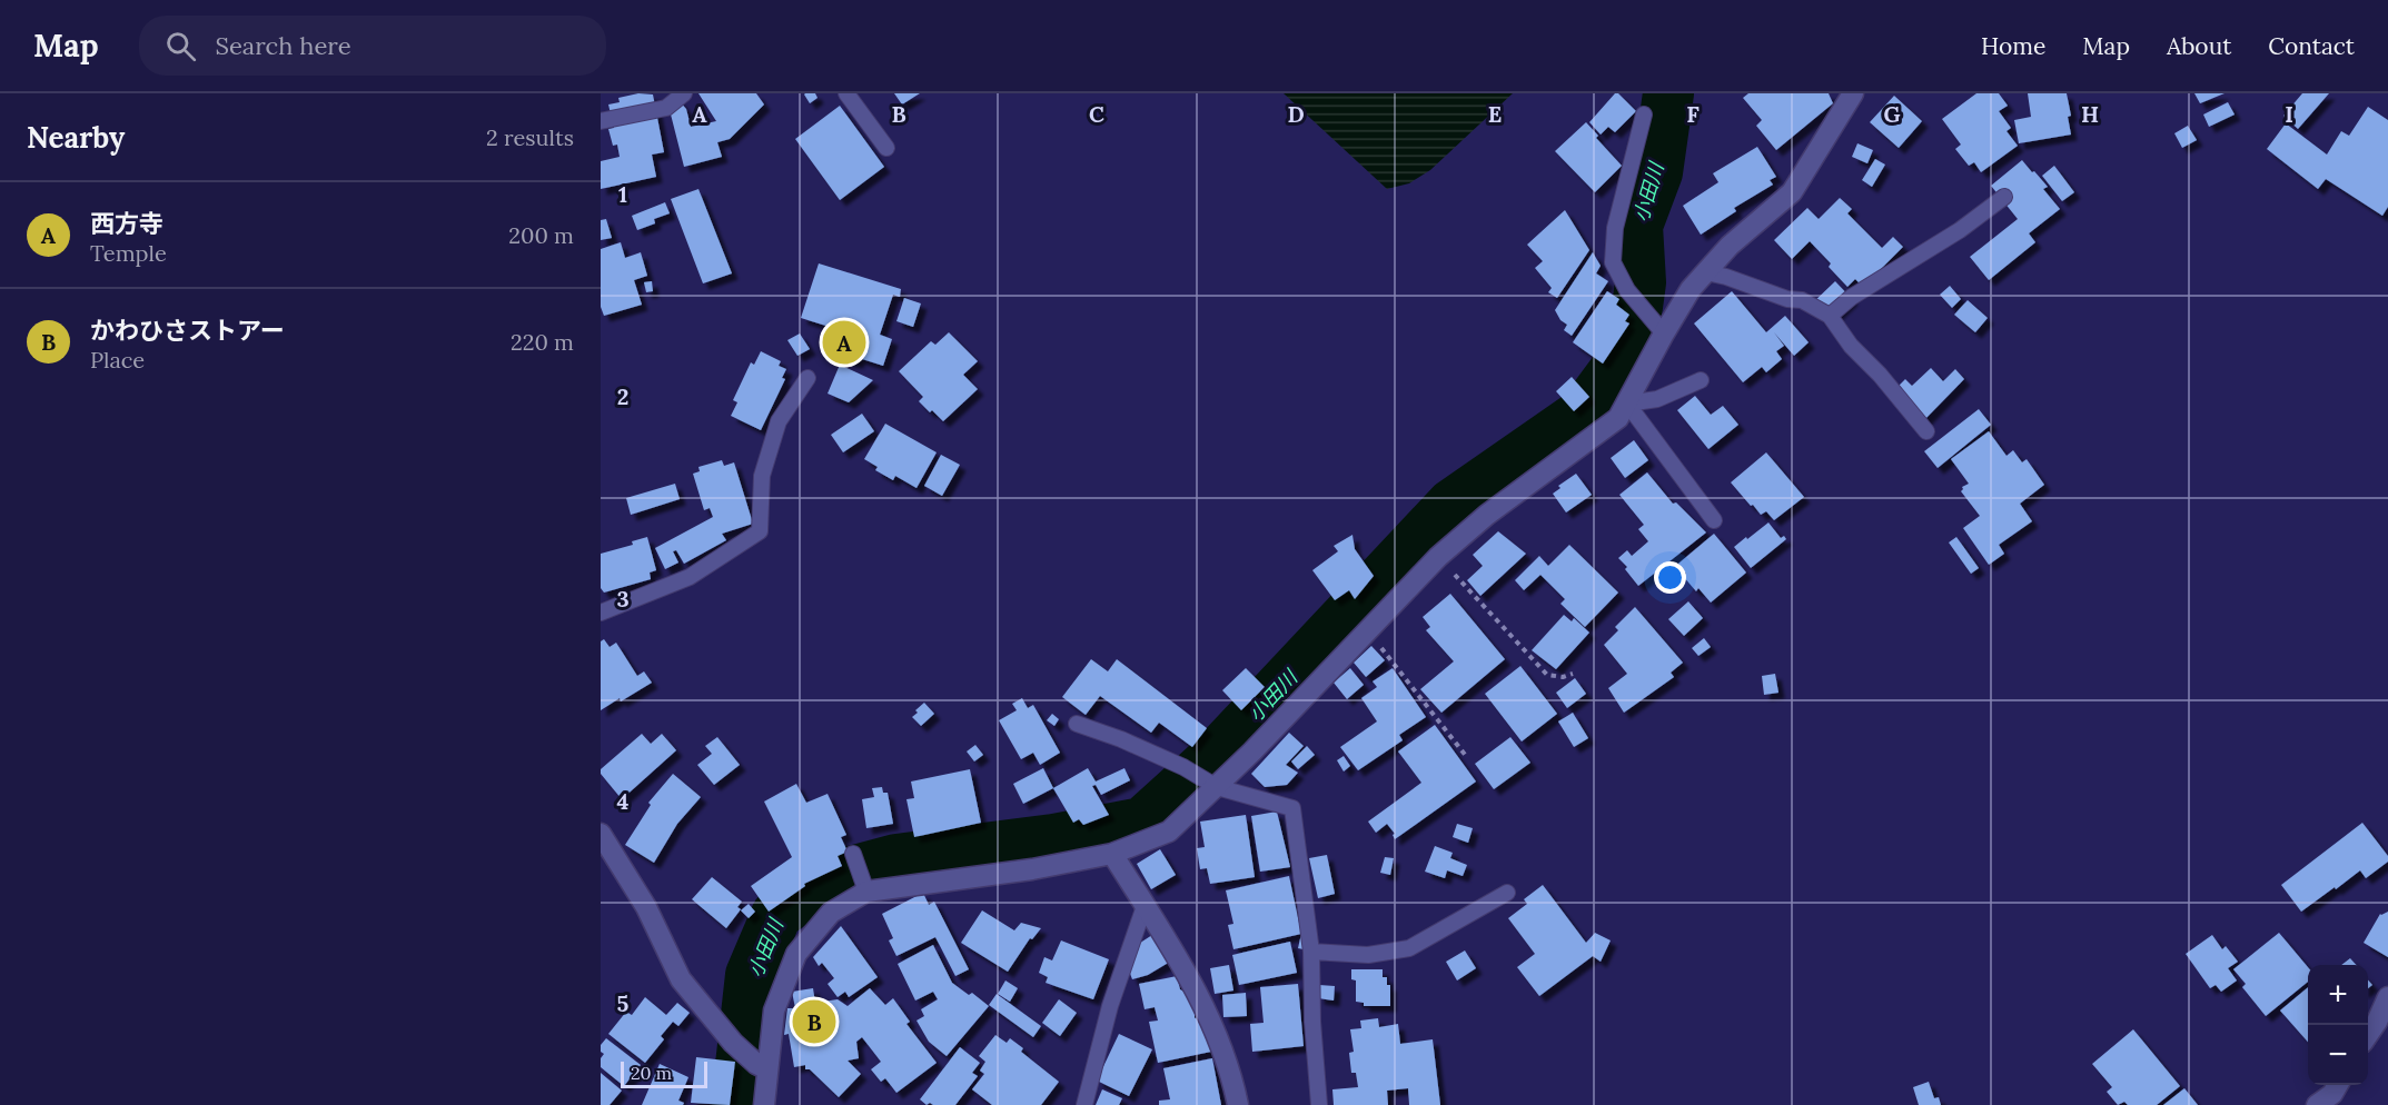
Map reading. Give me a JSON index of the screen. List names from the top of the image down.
{
  "water": ["小田川"],
  "scale_bar": "20 m",
  "page": {
    "header": "Map",
    "search": "Search here",
    "nav": [
      "Home",
      "Map",
      "About",
      "Contact"
    ],
    "heading": ["Nearby", "2 results"],
    "list": [
      {
        "mark": "A",
        "name": "西方寺",
        "note": "Temple",
        "value": "200 m"
      },
      {
        "mark": "B",
        "name": "かわひさストアー",
        "note": "Place",
        "value": "220 m"
      }
    ],
    "pins": ["A", "B"],
    "map_buttons": ["+", "−"],
    "scale": "20 m"
  },
  "grid": {
    "columns": [
      "A",
      "B",
      "C",
      "D",
      "E",
      "F",
      "G",
      "H",
      "I"
    ],
    "rows": [
      "1",
      "2",
      "3",
      "4",
      "5"
    ]
  }
}
